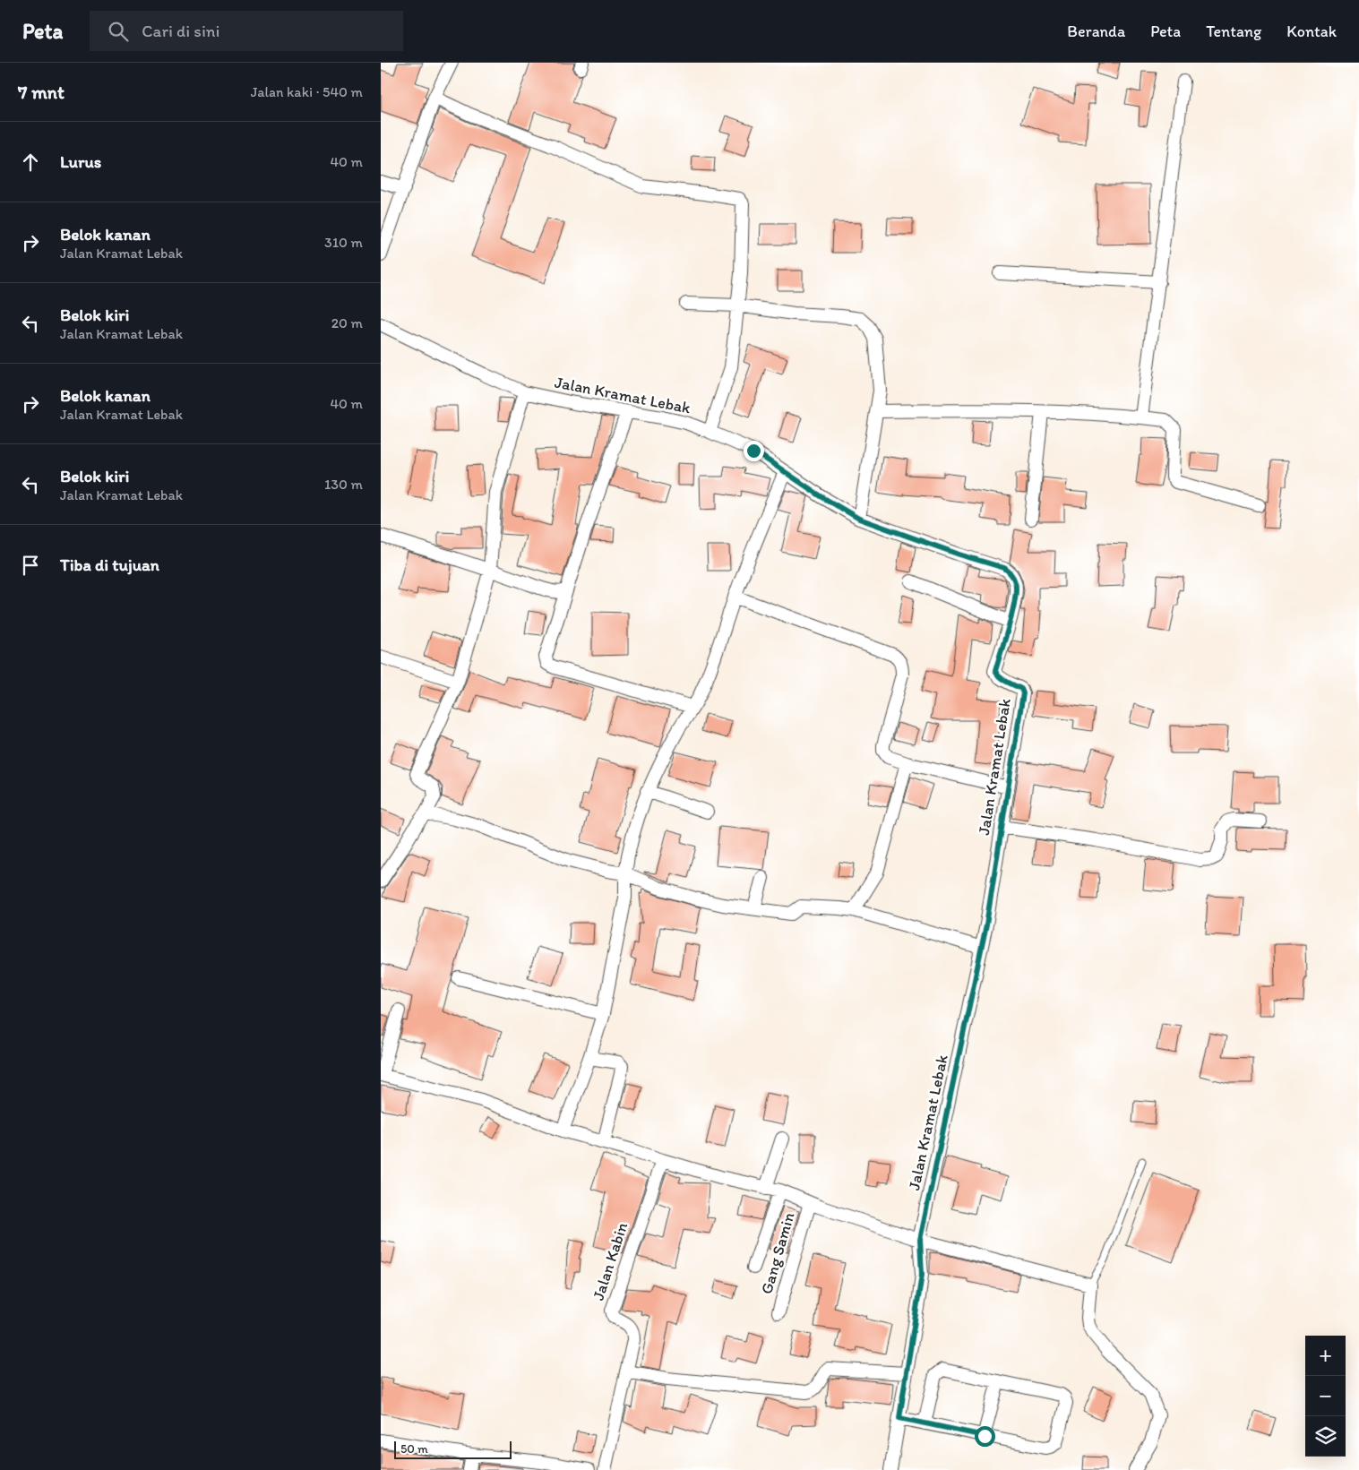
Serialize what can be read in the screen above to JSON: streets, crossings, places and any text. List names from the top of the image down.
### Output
{
  "streets": {
    "street": ["Jalan Kramat Lebak", "Gang Samin", "Jalan Kabin"]
  },
  "scale_bar": "50 m",
  "page": {
    "header": "Peta",
    "search": "Cari di sini",
    "nav": [
      "Beranda",
      "Peta",
      "Tentang",
      "Kontak"
    ],
    "heading": ["7 mnt", "Jalan kaki · 540 m"],
    "list": [
      ["Lurus", "40 m"],
      ["Belok kanan", "Jalan Kramat Lebak", "310 m"],
      ["Belok kiri", "Jalan Kramat Lebak", "20 m"],
      ["Belok kanan", "Jalan Kramat Lebak", "40 m"],
      ["Belok kiri", "Jalan Kramat Lebak", "130 m"],
      "Tiba di tujuan"
    ],
    "map_buttons": ["+", "−"],
    "scale": "50 m"
  }
}
